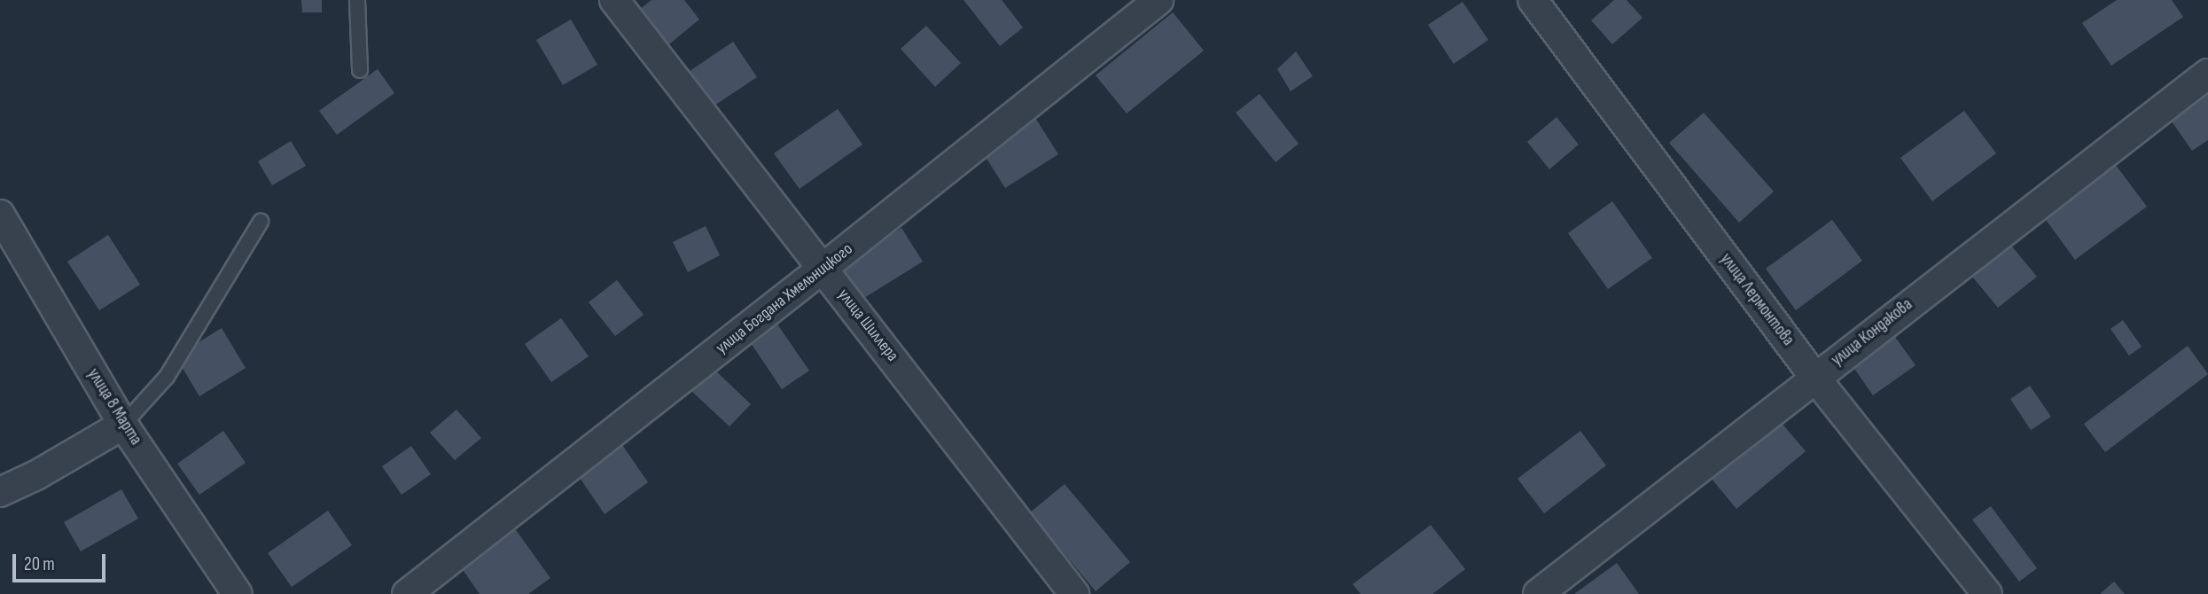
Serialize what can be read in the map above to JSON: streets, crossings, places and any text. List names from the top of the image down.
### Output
{
  "streets": {
    "street": [
      "улица Богдана Хмельницкого",
      "улица Лермонтова",
      "улица Шиллера",
      "улица Кондакова",
      "улица 8 Марта"
    ]
  },
  "crossings": [
    ["улица Богдана Хмельницкого", "улица Шиллера"],
    ["улица Лермонтова", "улица Кондакова"]
  ],
  "scale_bar": "20 m"
}
